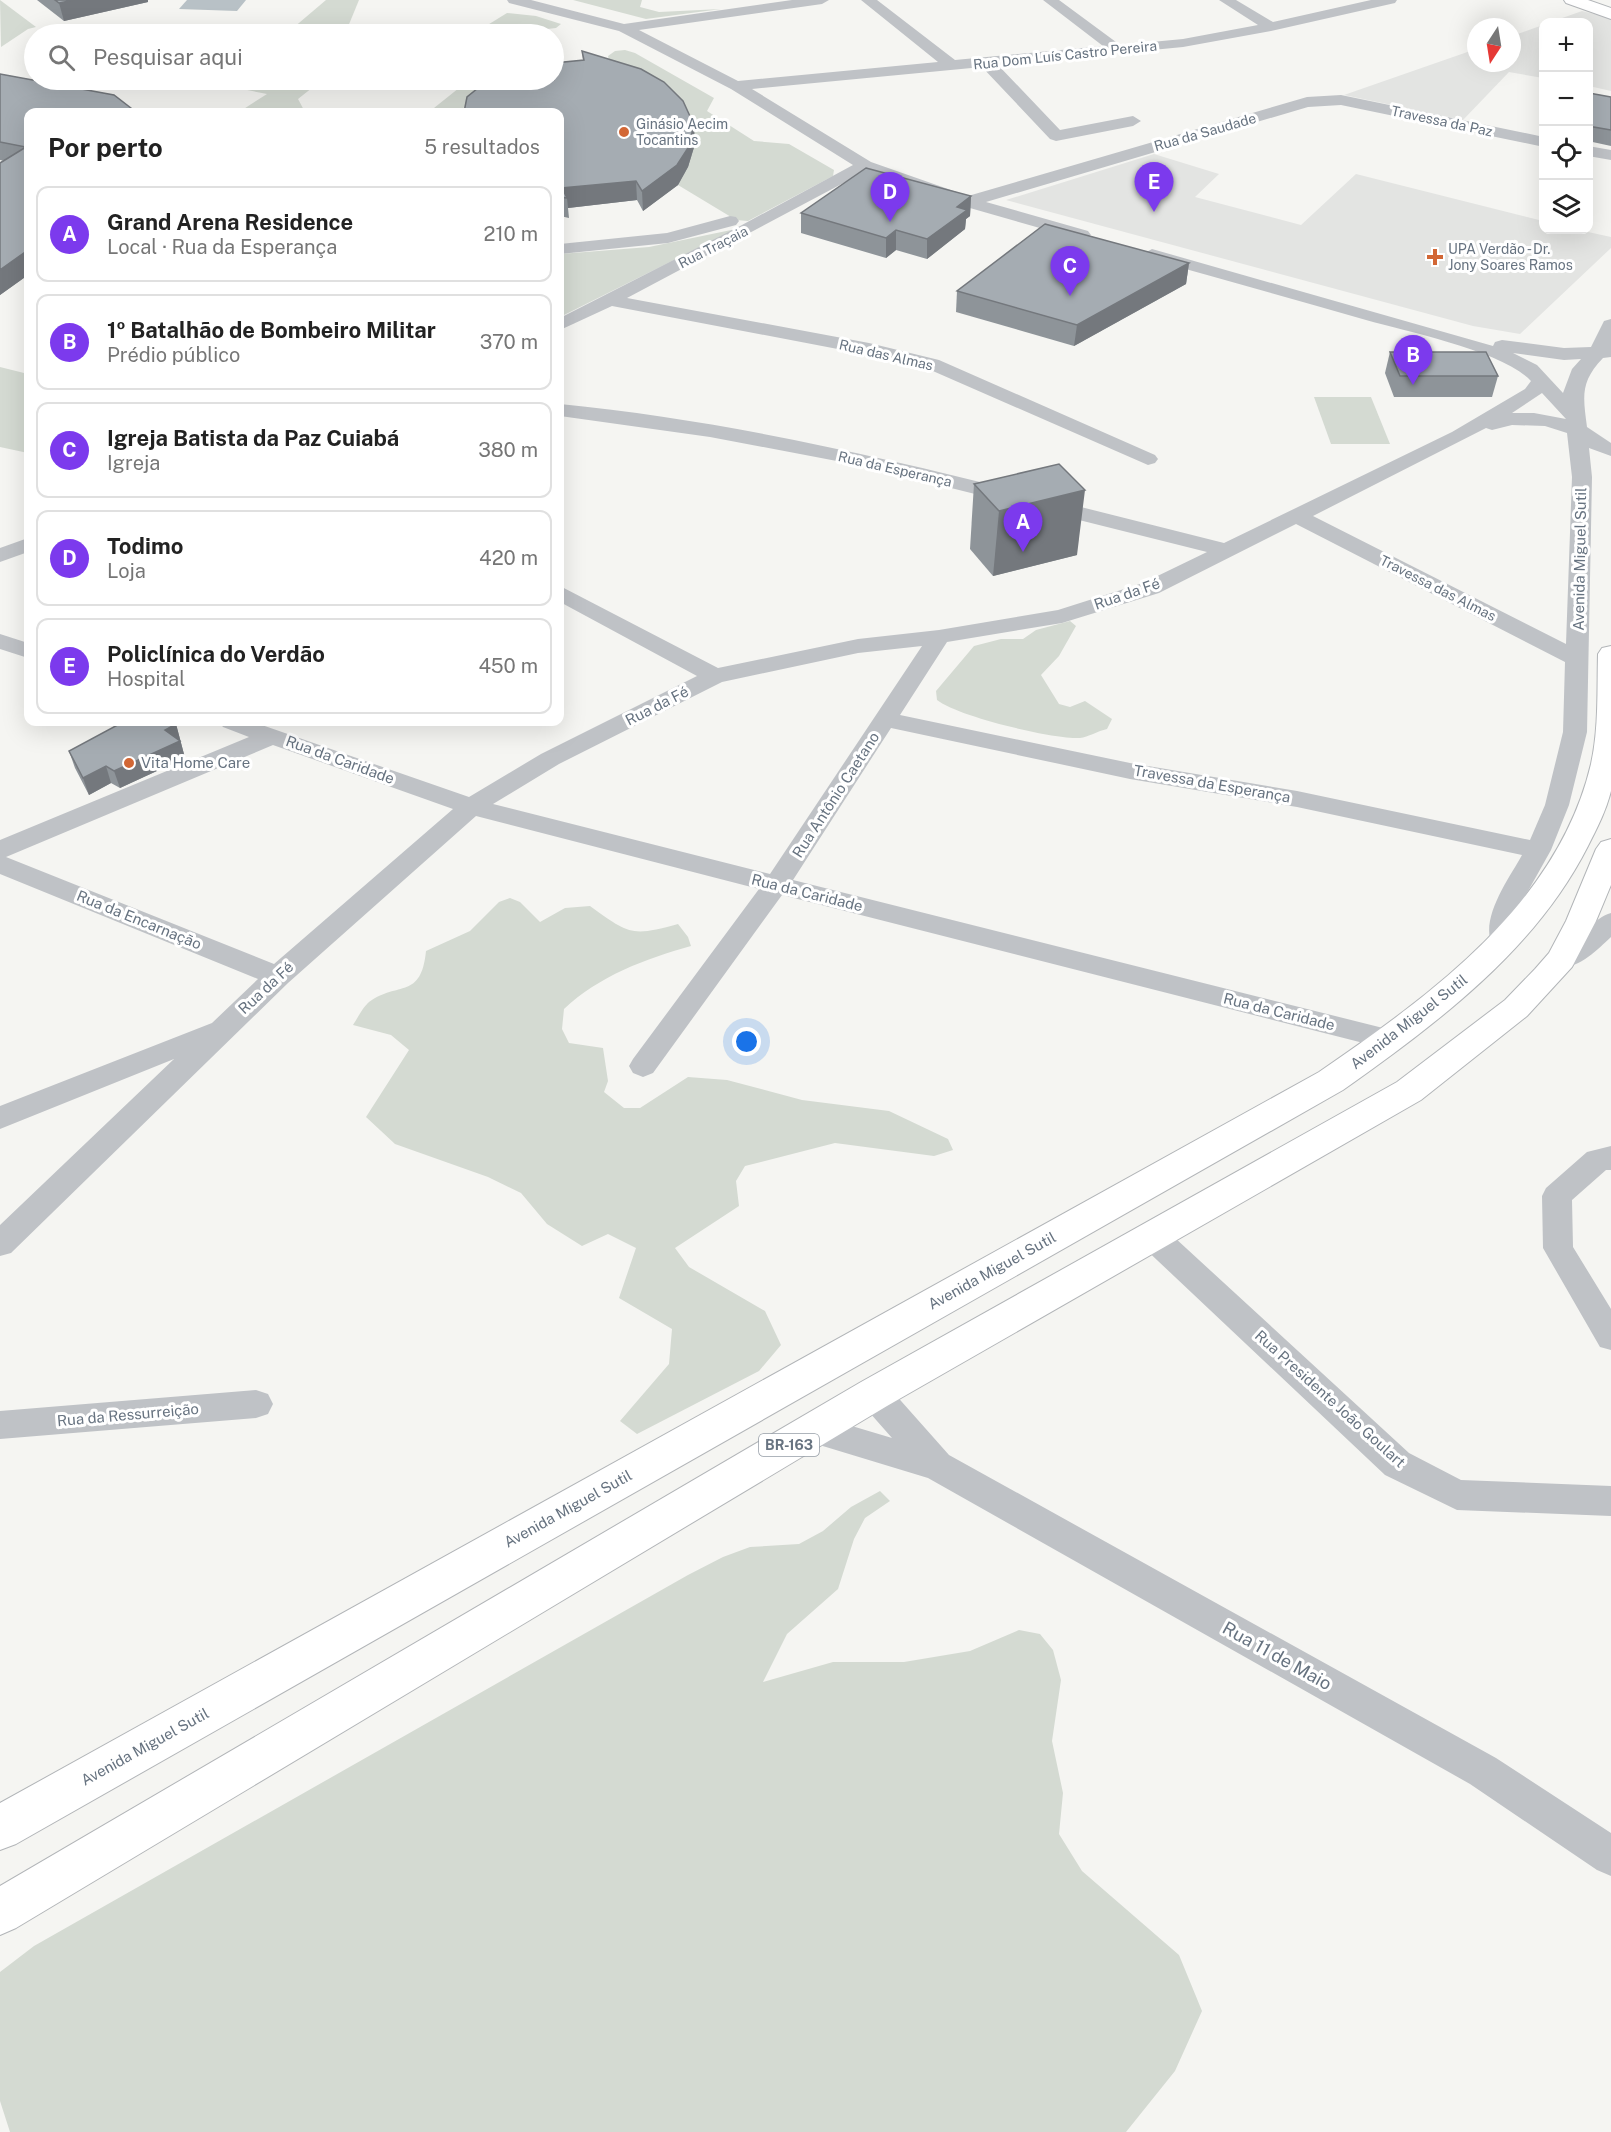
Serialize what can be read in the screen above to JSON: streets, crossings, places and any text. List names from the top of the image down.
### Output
{
  "streets": {
    "highway": ["Avenida Miguel Sutil", "BR-163"],
    "street": [
      "Rua Dom Luís Castro Pereira",
      "Travessa da Paz",
      "Rua da Saudade",
      "Rua Traçaia",
      "Rua das Almas",
      "Rua da Esperança",
      "Travessa das Almas",
      "Rua da Fé",
      "Rua da Caridade",
      "Travessa da Esperança",
      "Rua Antônio Caetano",
      "Rua da Encarnação",
      "Rua Presidente João Goulart",
      "Rua da Ressurreição",
      "Rua 11 de Maio"
    ]
  },
  "crossings": [
    ["Travessa da Paz", "Rua da Saudade"],
    ["Rua Traçaia", "Rua das Almas"],
    ["Rua da Esperança", "Rua da Fé"],
    ["Avenida Miguel Sutil", "Travessa das Almas"],
    ["Avenida Miguel Sutil", "Rua da Fé"],
    ["Avenida Miguel Sutil", "Rua da Caridade"],
    ["Avenida Miguel Sutil", "Travessa da Esperança"],
    ["Travessa das Almas", "Rua da Fé"],
    ["Rua da Fé", "Rua da Caridade"],
    ["Rua da Fé", "Rua Antônio Caetano"],
    ["Rua da Fé", "Rua da Encarnação"],
    ["Rua da Caridade", "Rua Antônio Caetano"],
    ["Travessa da Esperança", "Rua Antônio Caetano"],
    ["Rua Presidente João Goulart", "BR-163"],
    ["BR-163", "Rua 11 de Maio"]
  ],
  "places": {
    "other": ["Ginásio Aecim Tocantins", "Vita Home Care"],
    "health": ["UPA Verdão - Dr. Jony Soares Ramos"]
  },
  "north": "bottom",
  "page": {
    "map_buttons": ["+", "−"],
    "search": "Pesquisar aqui",
    "heading": ["Por perto", "5 resultados"],
    "pins": [
      "E",
      "D",
      "C",
      "B",
      "A"
    ],
    "list": [
      {
        "mark": "A",
        "name": "Grand Arena Residence",
        "note": "Local · Rua da Esperança",
        "value": "210 m"
      },
      {
        "mark": "B",
        "name": "1º Batalhão de Bombeiro Militar",
        "note": "Prédio público",
        "value": "370 m"
      },
      {
        "mark": "C",
        "name": "Igreja Batista da Paz Cuiabá",
        "note": "Igreja",
        "value": "380 m"
      },
      {
        "mark": "D",
        "name": "Todimo",
        "note": "Loja",
        "value": "420 m"
      },
      {
        "mark": "E",
        "name": "Policlínica do Verdão",
        "note": "Hospital",
        "value": "450 m"
      }
    ]
  }
}
